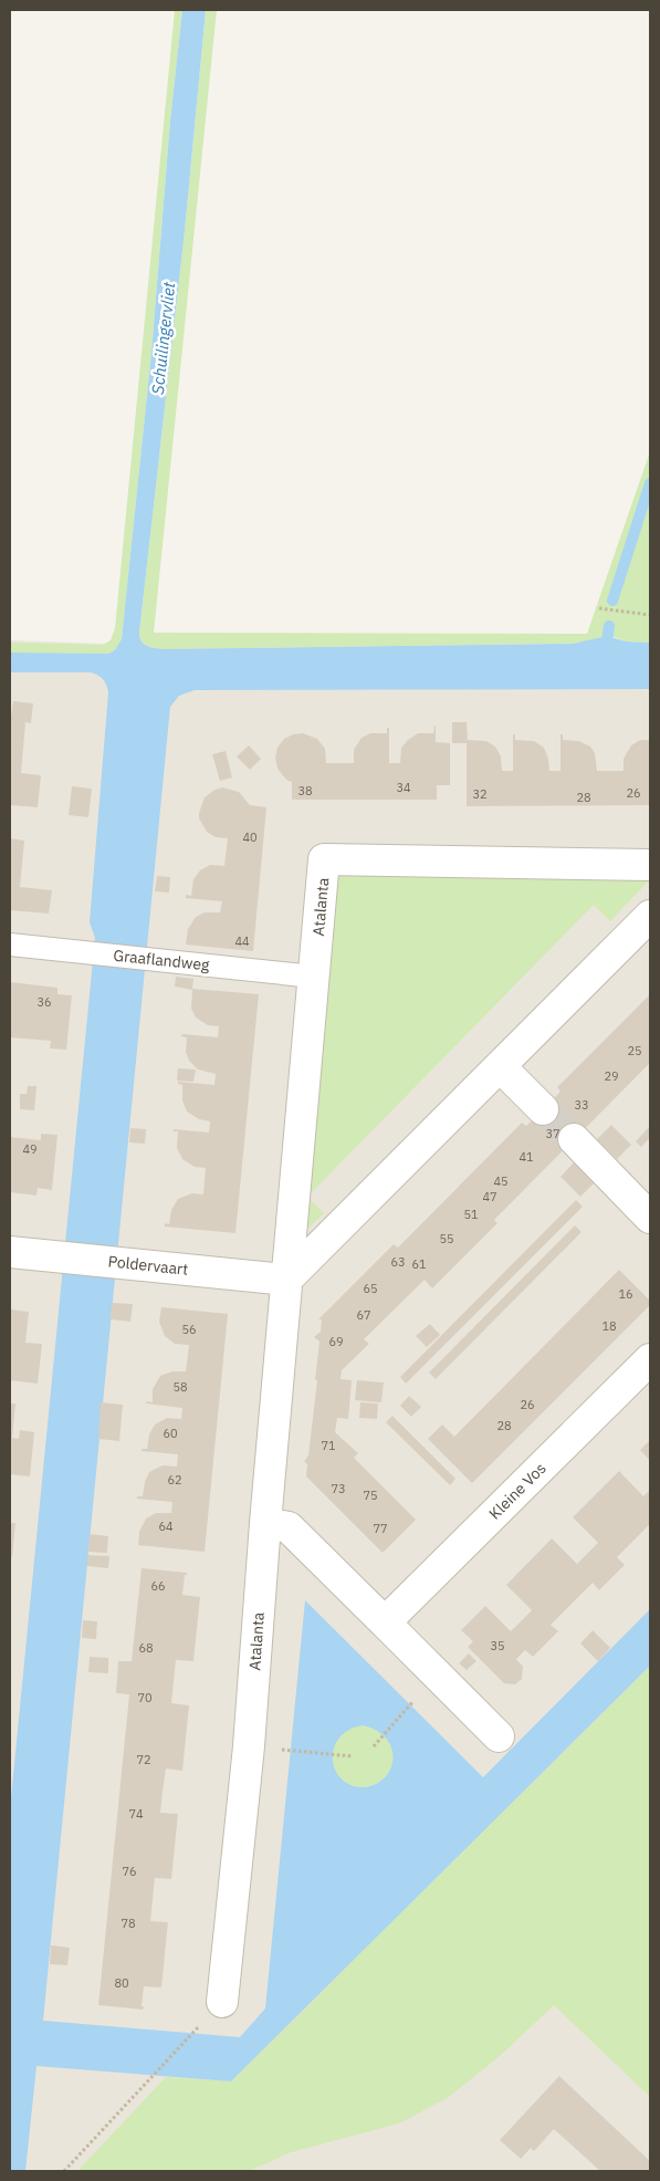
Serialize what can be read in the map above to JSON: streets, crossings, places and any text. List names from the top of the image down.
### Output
{
  "streets": {
    "street": ["Atalanta", "Poldervaart", "Kleine Vos"],
    "lane": ["Graaflandweg"]
  },
  "crossings": [
    ["Atalanta", "Graaflandweg"],
    ["Atalanta", "Poldervaart"]
  ],
  "water": ["Schuilingervliet"],
  "house_numbers": [
    "34",
    "38",
    "26",
    "32",
    "28",
    "40",
    "44",
    "36",
    "25",
    "29",
    "33",
    "37",
    "49",
    "41",
    "45",
    "47",
    "51",
    "55",
    "63",
    "61",
    "65",
    "16",
    "67",
    "18",
    "56",
    "69",
    "58",
    "26",
    "28",
    "60",
    "71",
    "62",
    "73",
    "75",
    "64",
    "77",
    "66",
    "35",
    "68",
    "70",
    "72",
    "74",
    "76",
    "78",
    "80"
  ]
}
